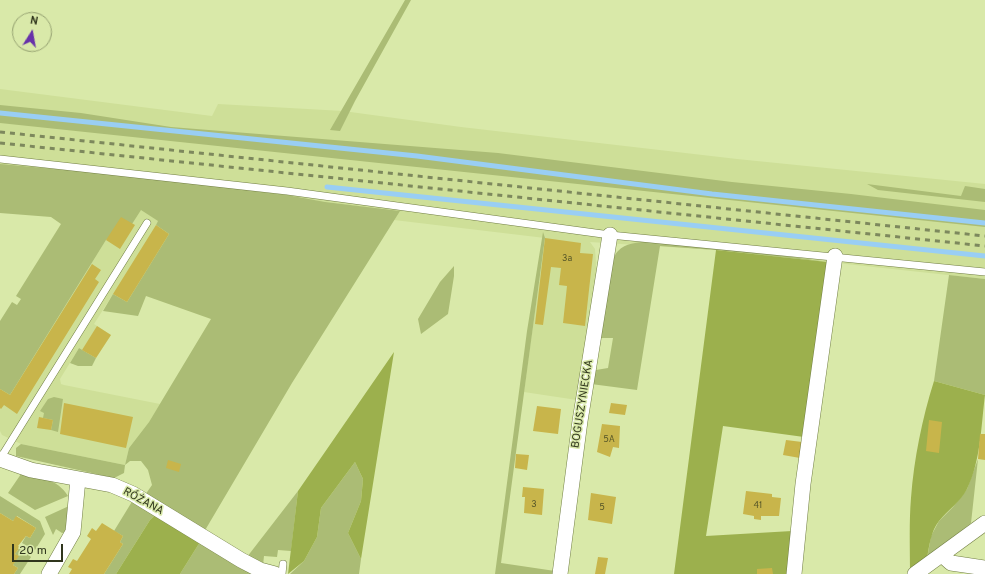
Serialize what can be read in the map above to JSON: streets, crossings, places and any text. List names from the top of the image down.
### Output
{
  "streets": {
    "street": ["BOGUSZYNIECKA", "RÓŻANA"]
  },
  "house_numbers": [
    "3a",
    "5A",
    "3",
    "41",
    "5"
  ],
  "scale_bar": "20 m",
  "north": "top"
}
